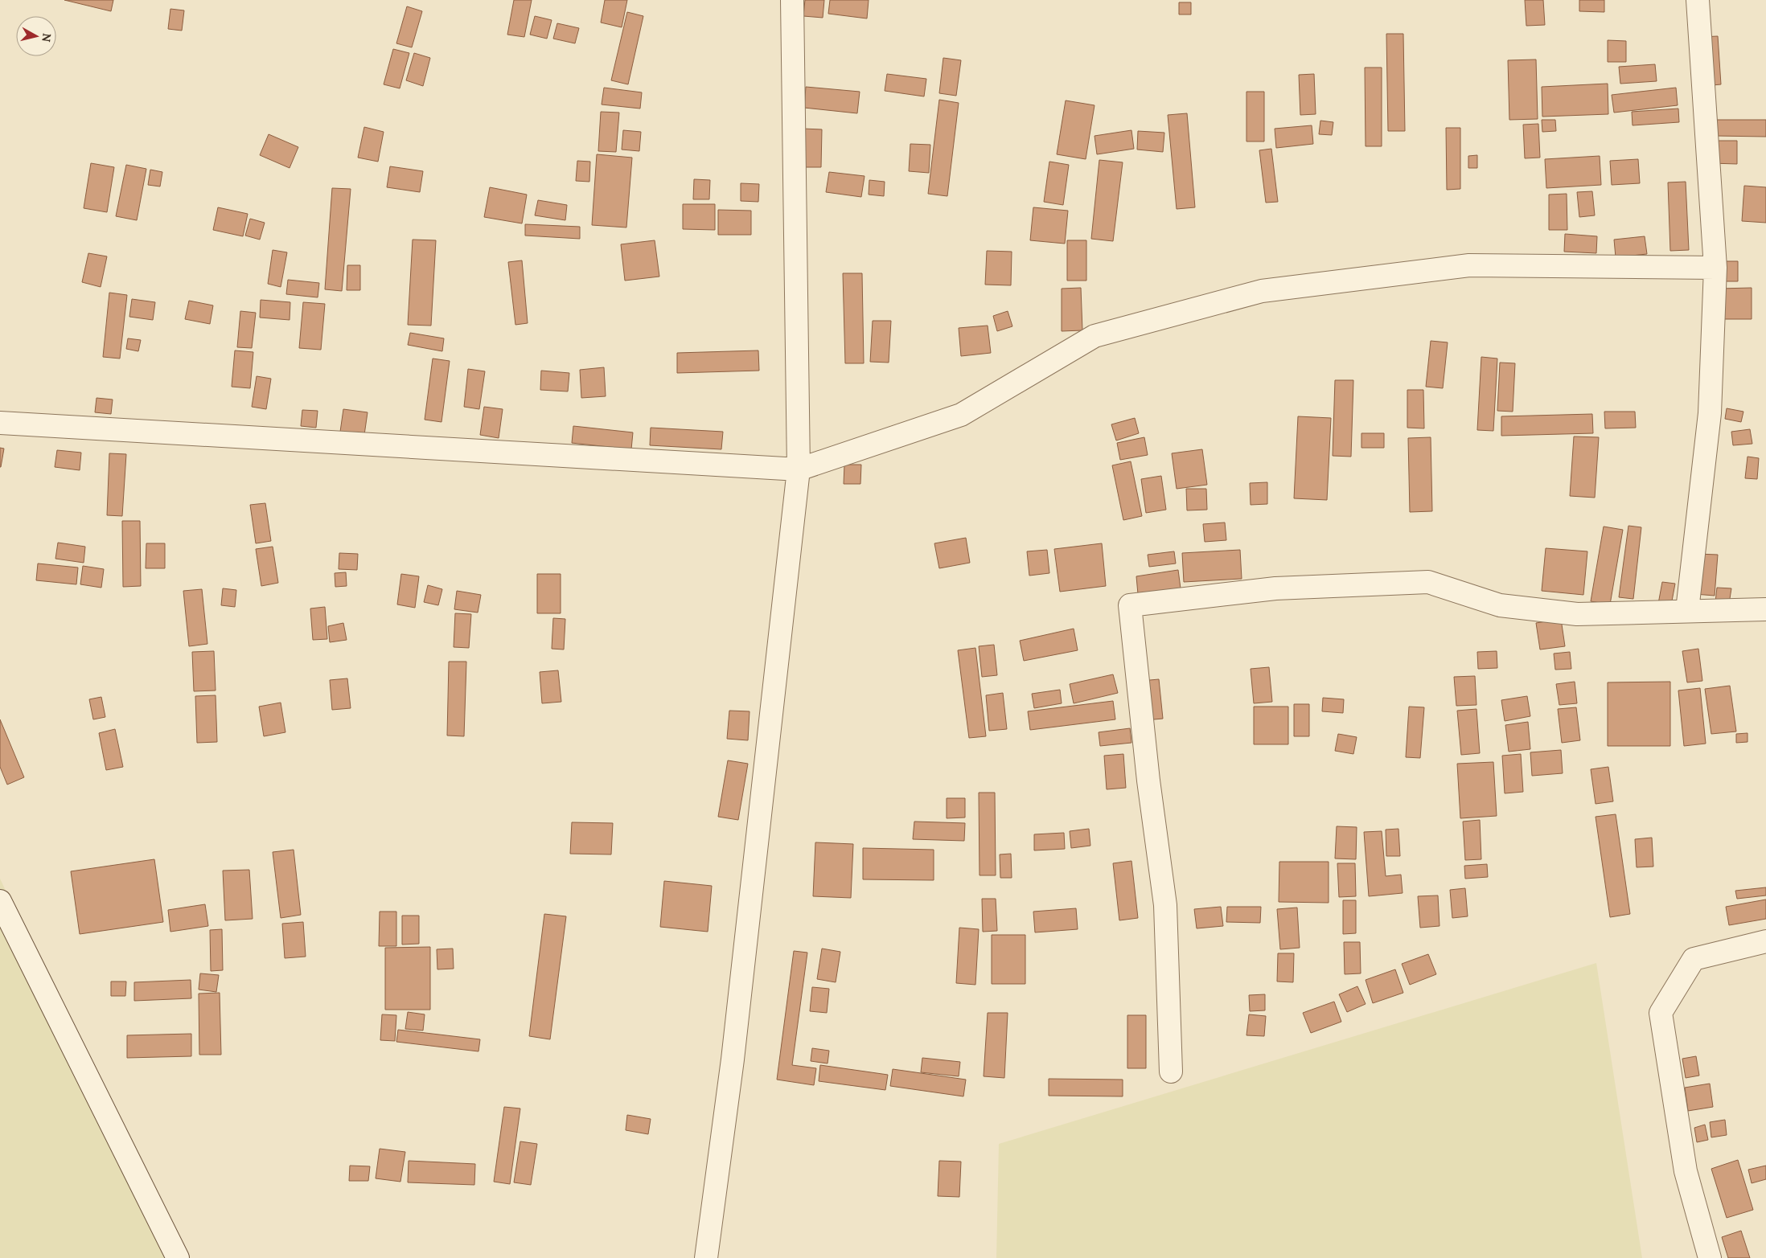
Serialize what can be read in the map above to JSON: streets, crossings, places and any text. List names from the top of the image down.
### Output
{
  "north": "right"
}
